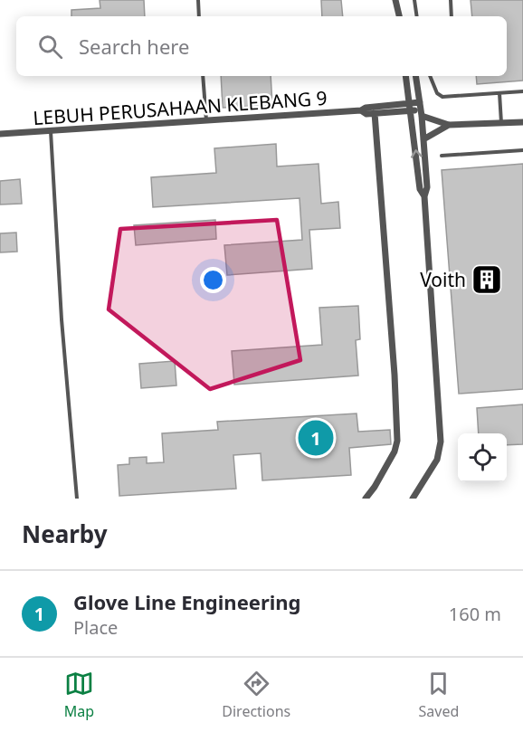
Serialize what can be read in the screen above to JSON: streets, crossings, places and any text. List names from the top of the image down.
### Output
{
  "streets": {
    "street": ["LEBUH PERUSAHAAN KLEBANG 9"]
  },
  "places": {
    "building": ["Voith"]
  },
  "page": {
    "search": "Search here",
    "pins": "1",
    "heading": "Nearby",
    "list": [
      {
        "mark": "1",
        "name": "Glove Line Engineering",
        "note": "Place",
        "value": "160 m"
      }
    ],
    "nav": ["Map", "Directions", "Saved"]
  }
}
